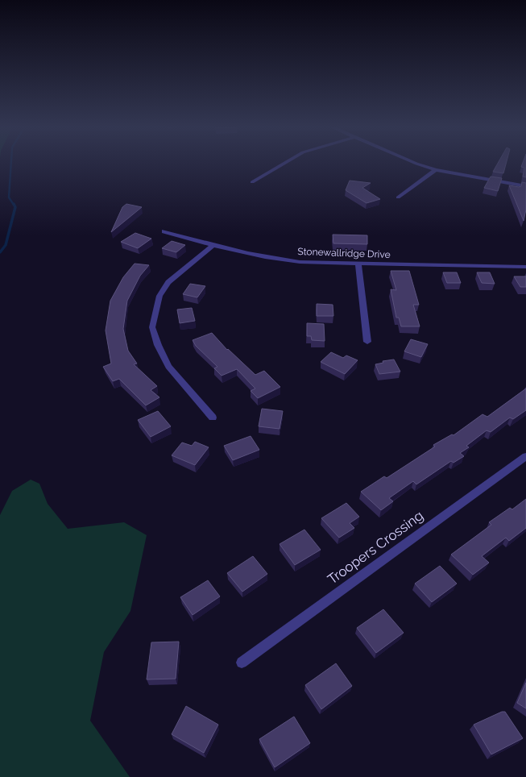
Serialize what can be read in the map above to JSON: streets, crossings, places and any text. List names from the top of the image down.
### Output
{
  "streets": {
    "street": ["Stonewallridge Drive", "Troopers Crossing"]
  }
}
